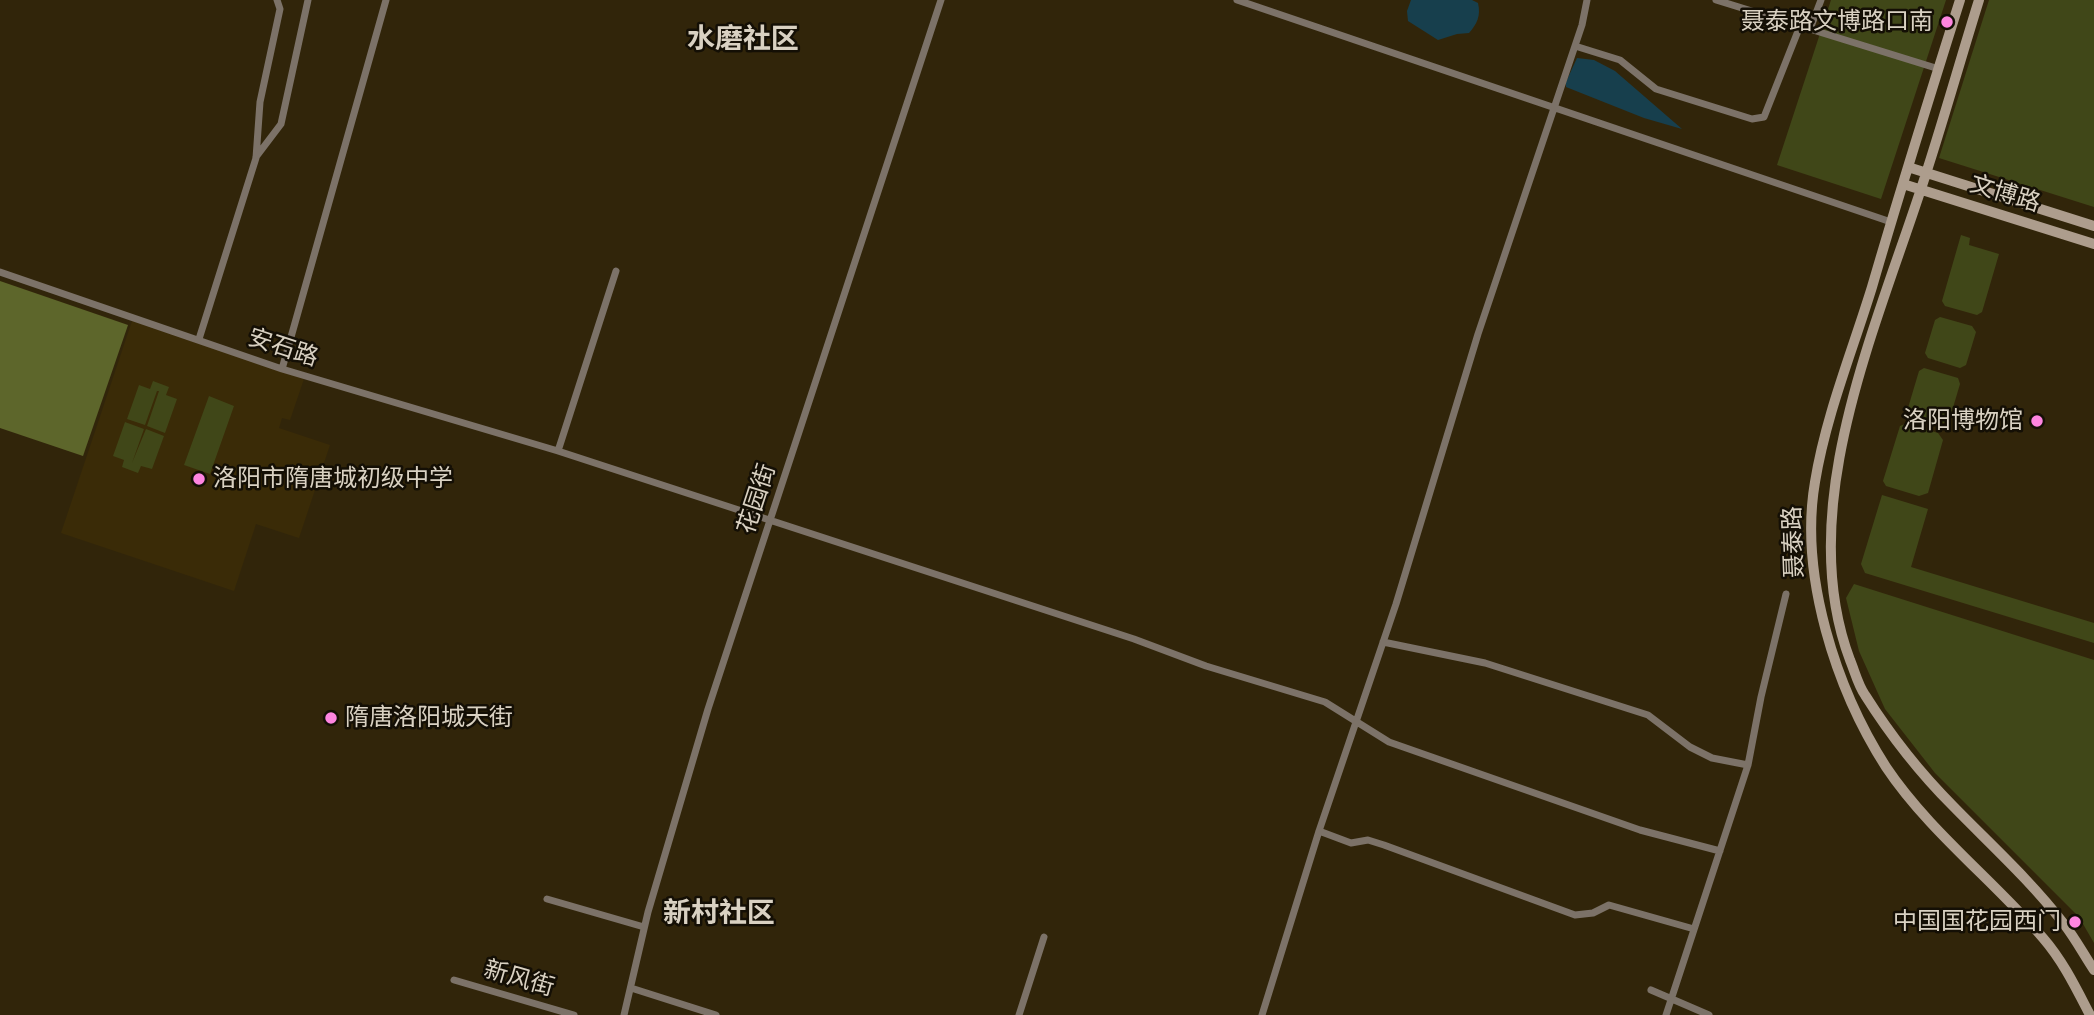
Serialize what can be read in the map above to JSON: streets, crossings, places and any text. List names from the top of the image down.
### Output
{
  "streets": {
    "main road": ["文博路", "聂泰路"],
    "street": ["安石路", "花园街", "新风街"]
  },
  "crossings": [
    ["文博路", "聂泰路"],
    ["安石路", "花园街"]
  ],
  "districts": ["水磨社区", "新村社区"],
  "places": [
    "聂泰路文博路口南",
    "洛阳博物馆",
    "洛阳市隋唐城初级中学",
    "隋唐洛阳城天街",
    "中国国花园西门"
  ]
}
